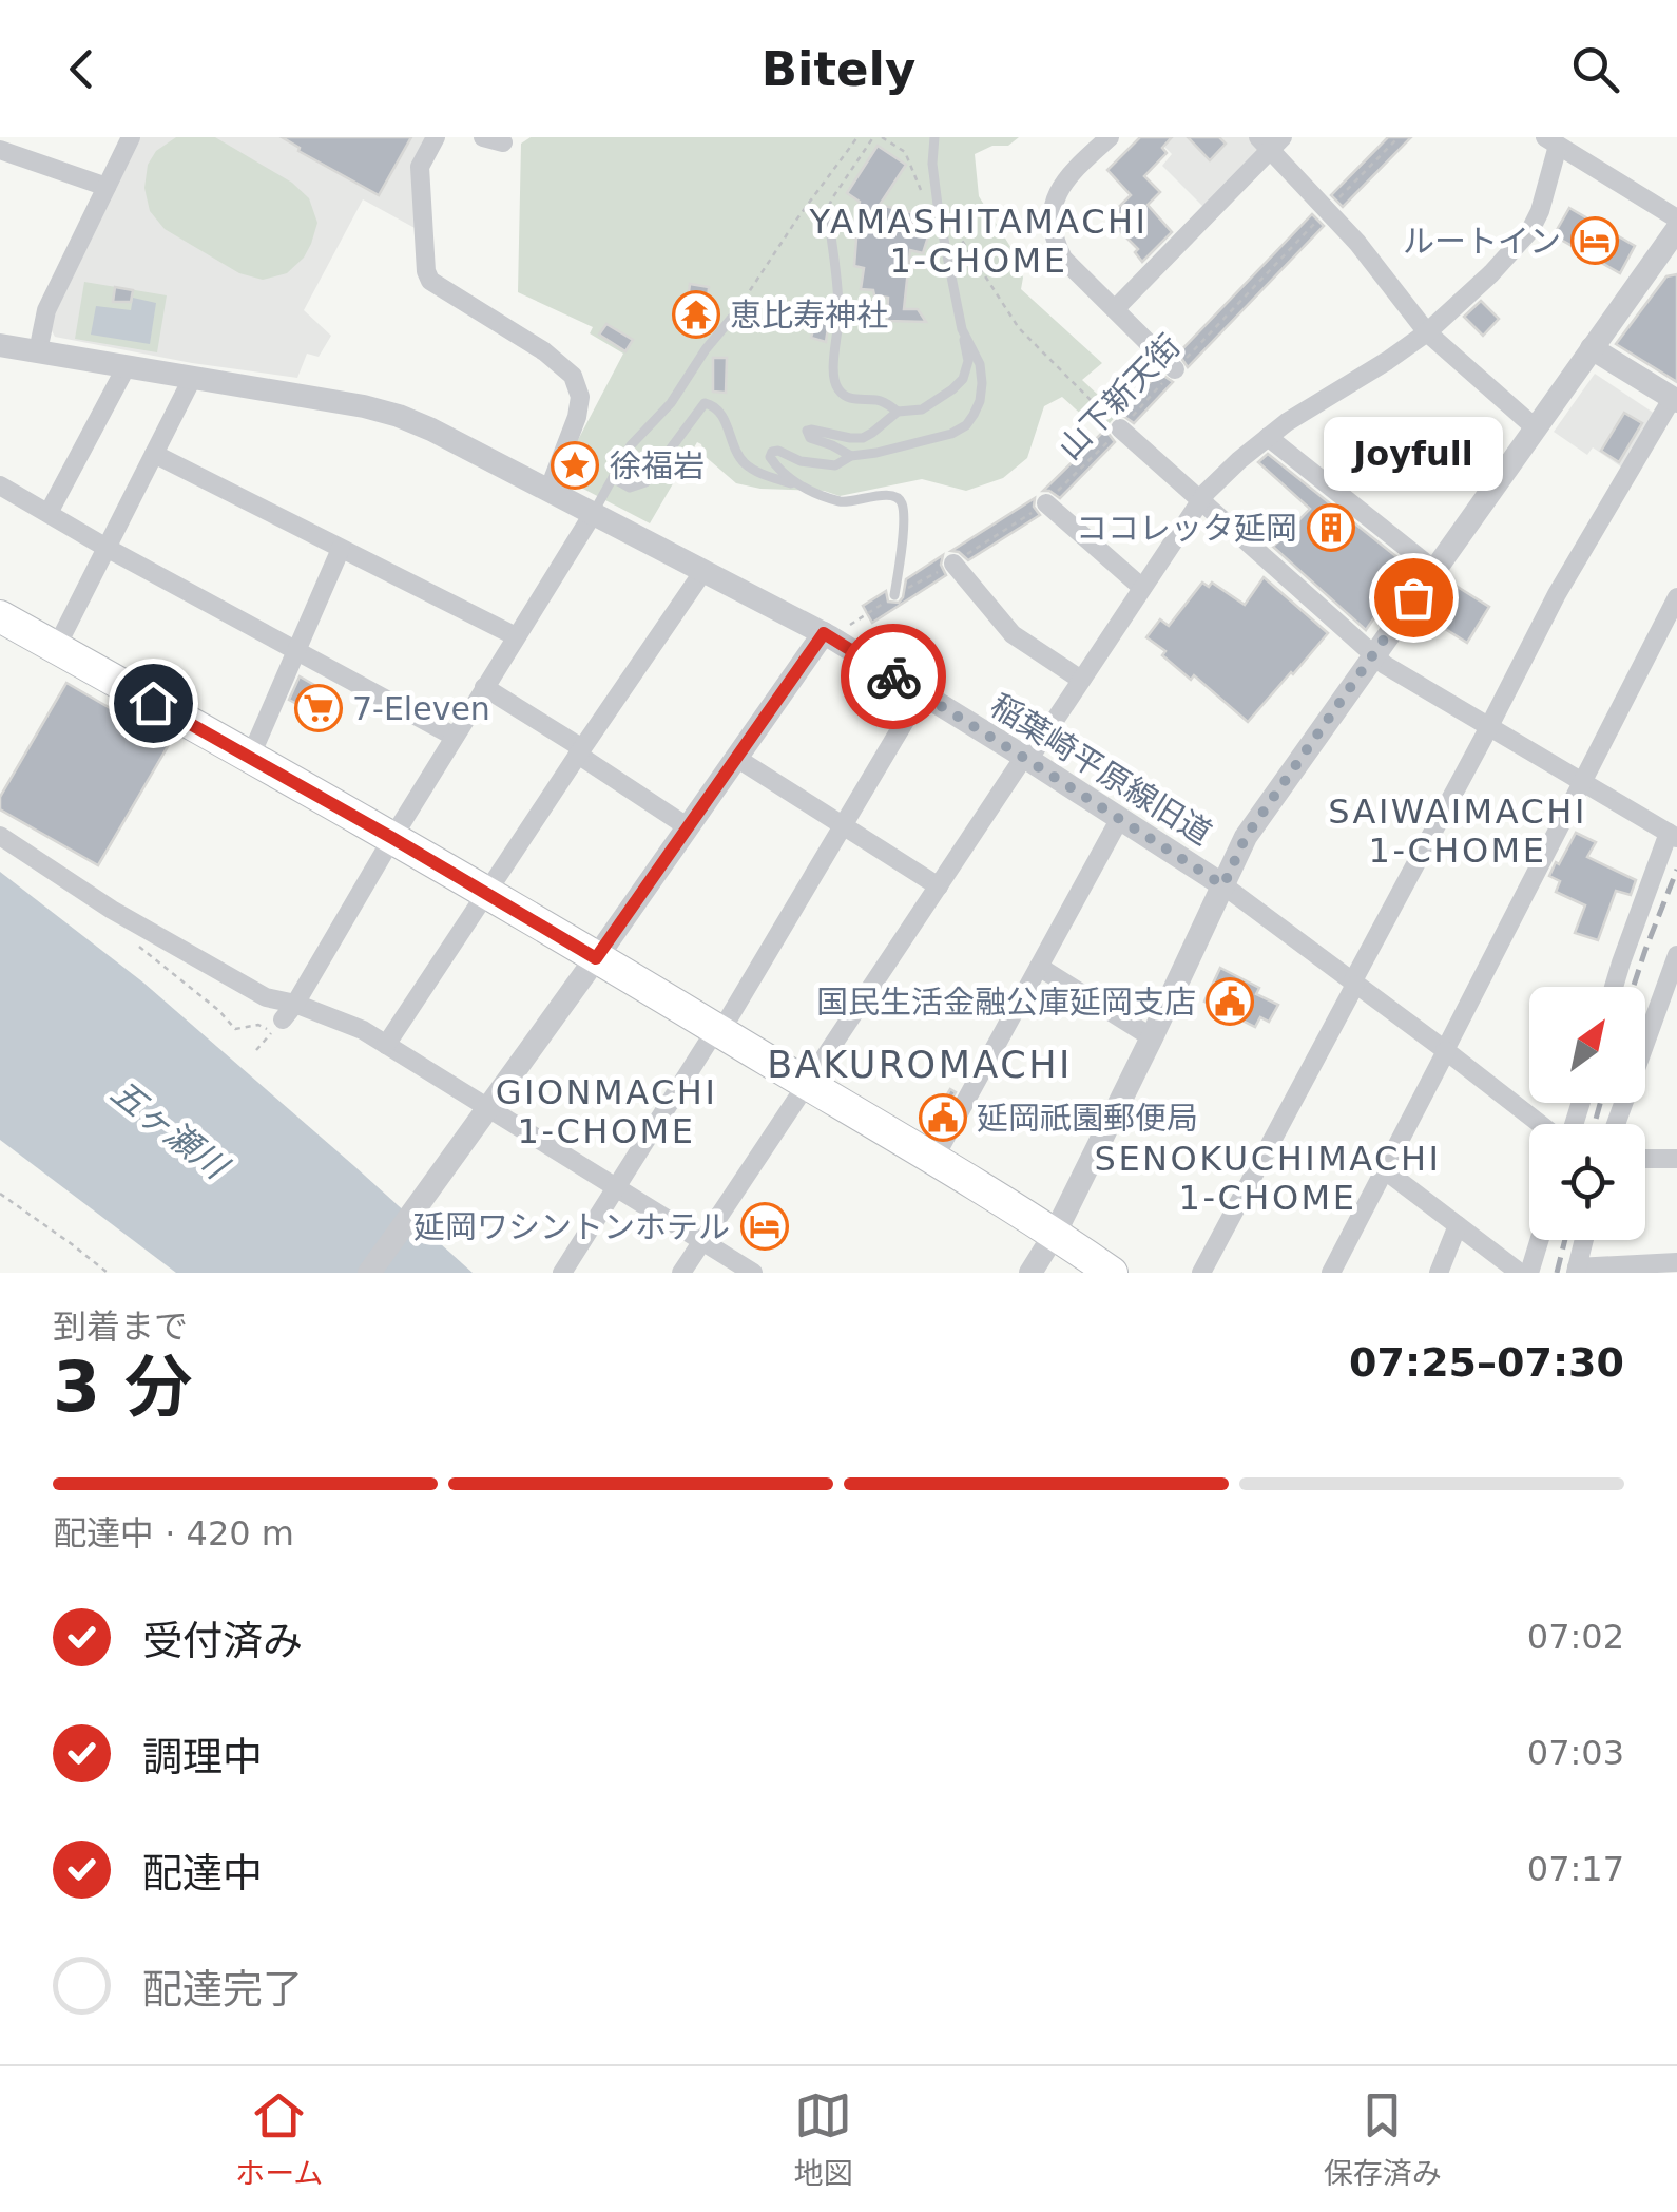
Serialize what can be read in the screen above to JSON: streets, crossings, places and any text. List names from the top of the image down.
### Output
{
  "streets": {
    "street": ["稲葉崎平原線旧道"],
    "path": ["山下新天街"]
  },
  "crossings": [
    ["山下新天街", "稲葉崎平原線旧道"]
  ],
  "districts": [
    "YAMASHITAMACHI 1-CHOME",
    "SAIWAIMACHI 1-CHOME",
    "BAKUROMACHI",
    "GIONMACHI 1-CHOME",
    "SENOKUCHIMACHI 1-CHOME"
  ],
  "water": ["五ヶ瀬川"],
  "places": {
    "hotel": ["ルートイン", "延岡ワシントンホテル"],
    "temple": ["恵比寿神社"],
    "place": ["徐福岩"],
    "building": ["ココレッタ延岡"],
    "other": ["Joyfull"],
    "supermarket": ["7-Eleven"],
    "public building": ["国民生活金融公庫延岡支店", "延岡祇園郵便局"]
  },
  "north": "top right",
  "page": {
    "header": "Bitely",
    "bubble": "Joyfull",
    "heading": ["3 分", "到着まで", "07:25–07:30"],
    "bar": "配達中 · 420 m",
    "list": [
      ["受付済み", "07:02"],
      ["調理中", "07:03"],
      ["配達中", "07:17"],
      "配達完了"
    ],
    "tabs": ["ホーム", "地図", "保存済み"]
  }
}
